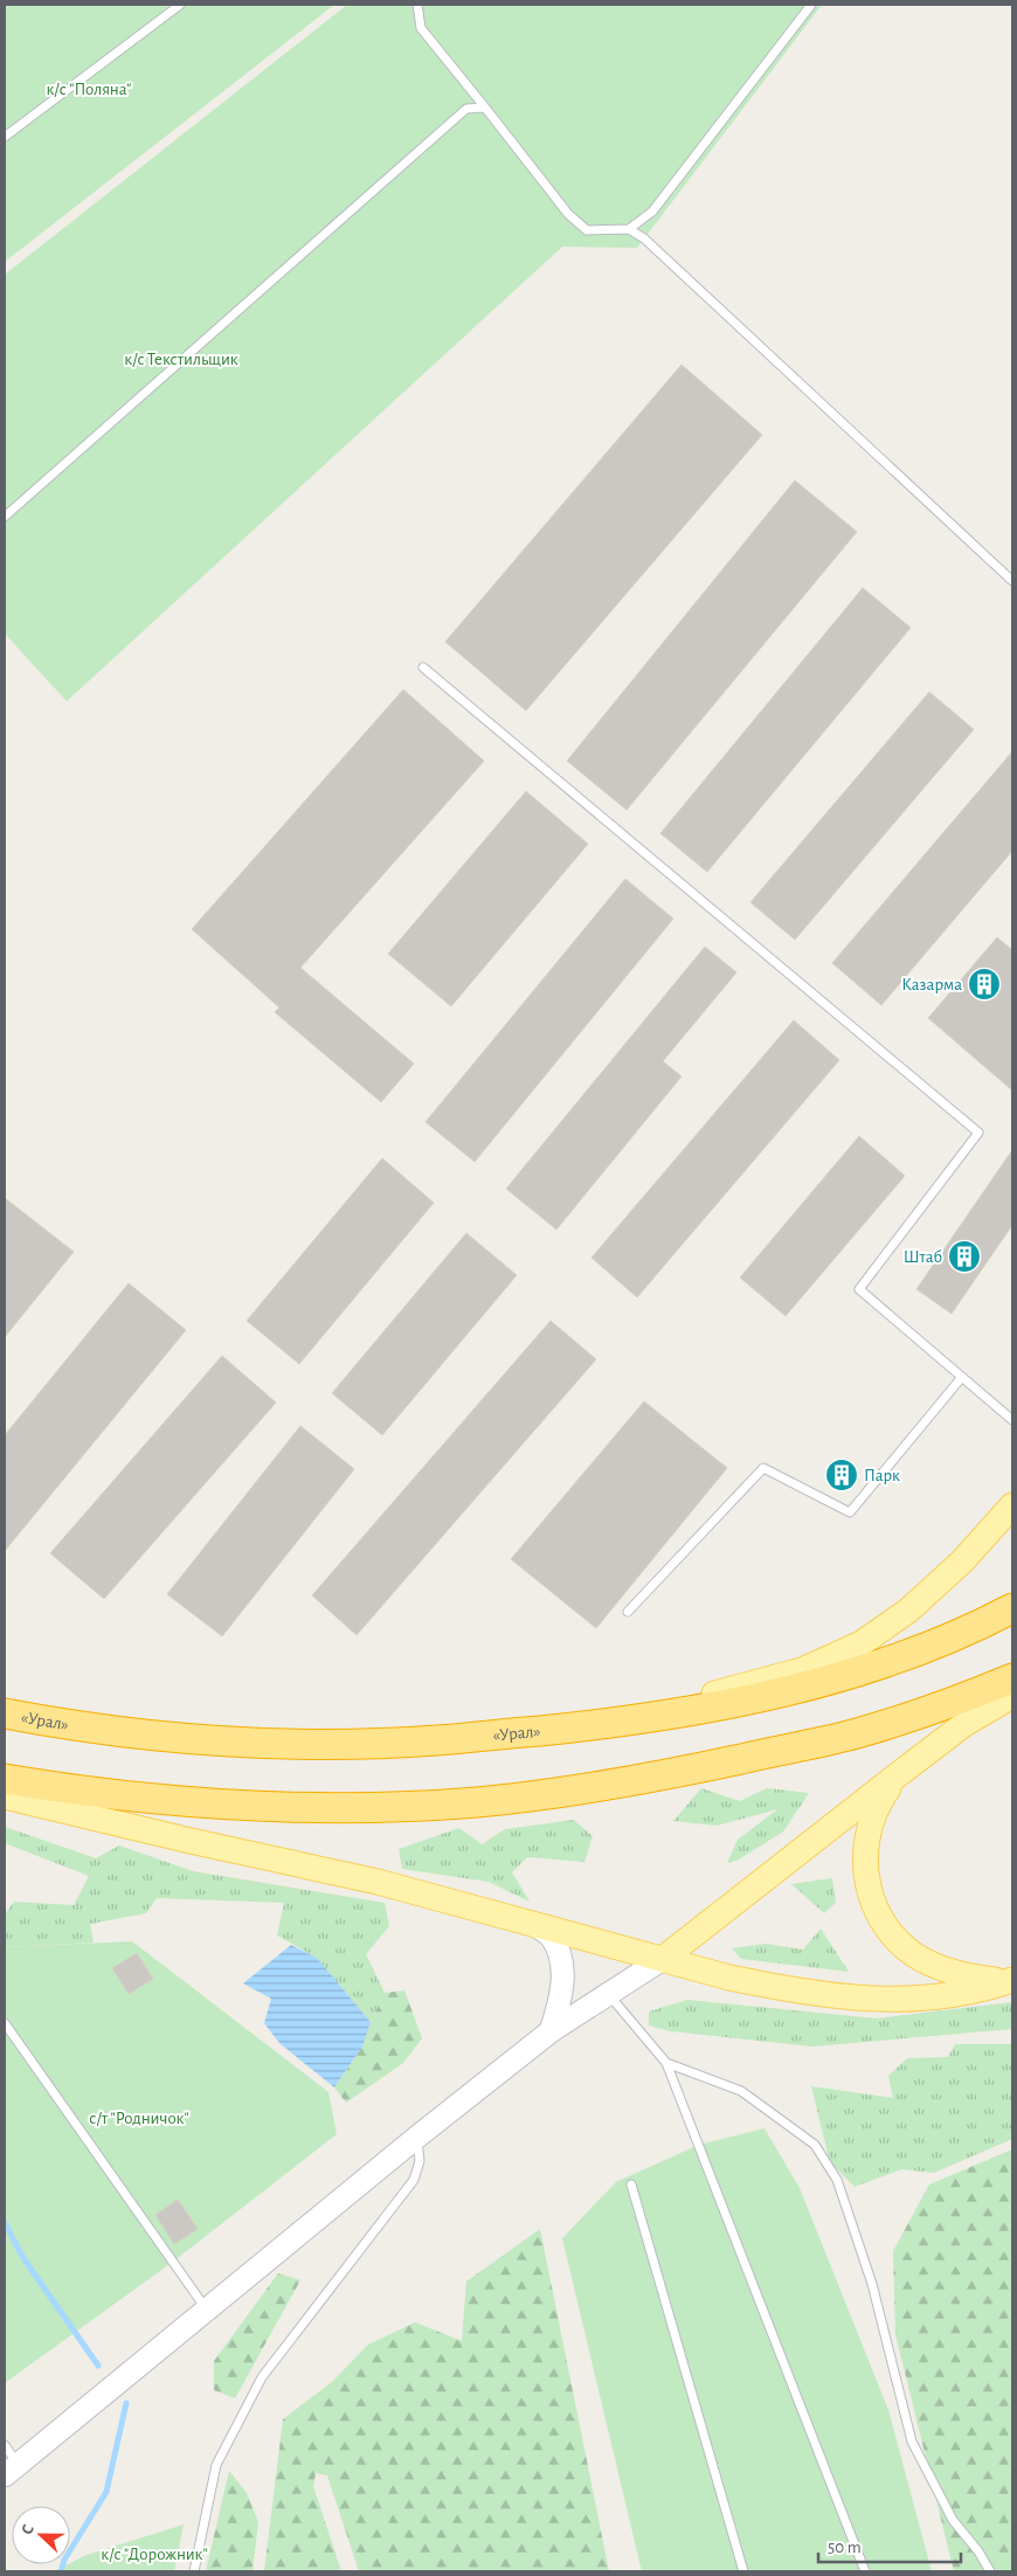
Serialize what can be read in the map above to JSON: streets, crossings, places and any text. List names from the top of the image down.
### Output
{
  "streets": {
    "highway": ["«Урал»"]
  },
  "parks": [
    "к/с \"Поляна\"",
    "к/с Текстильщик",
    "с/т \"Родничок\"",
    "к/с \"Дорожник\""
  ],
  "places": {
    "building": ["Казарма", "Штаб", "Парк"]
  },
  "scale_bar": "50 m",
  "north": "left"
}
